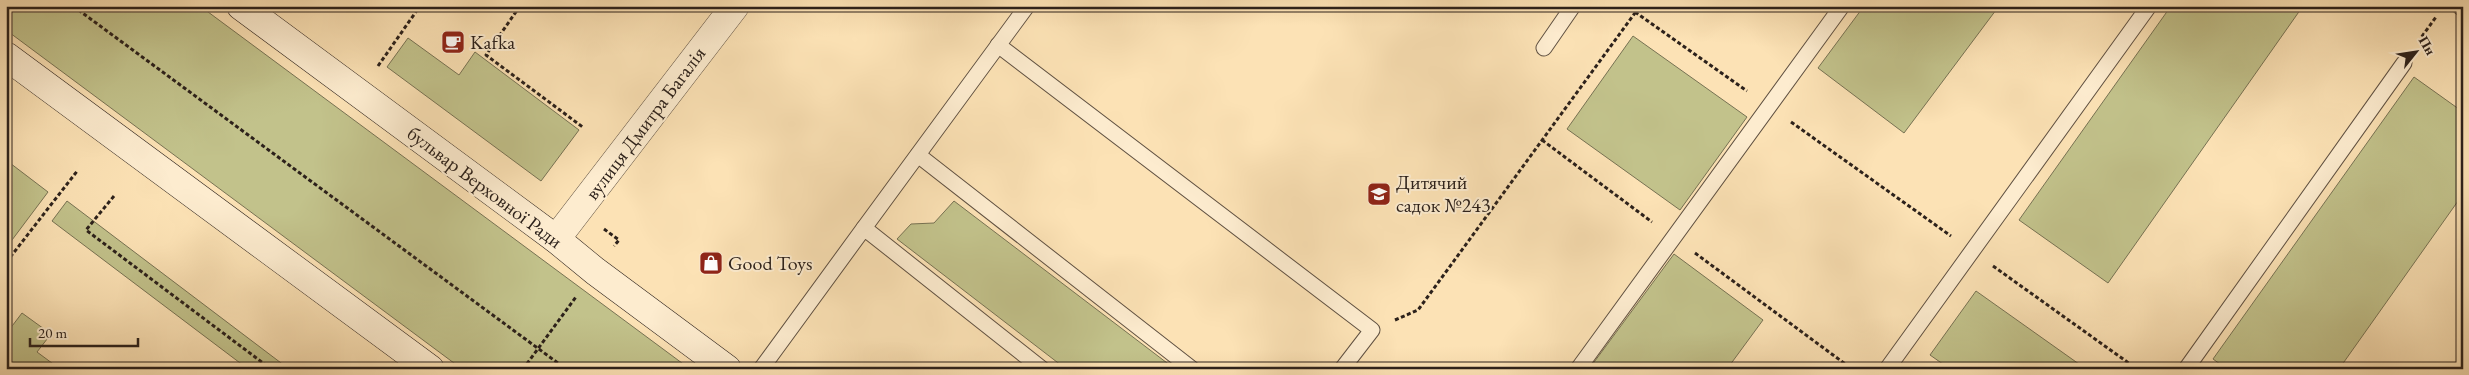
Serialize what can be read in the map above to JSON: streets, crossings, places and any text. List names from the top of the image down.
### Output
{
  "streets": {
    "street": ["вулиця Дмитра Багалія", "бульвар Верховної Ради"]
  },
  "crossings": [
    ["вулиця Дмитра Багалія", "бульвар Верховної Ради"]
  ],
  "places": {
    "cafe": ["Kafka"],
    "school or university": ["Дитячий садок №243"],
    "shop": ["Good Toys"]
  },
  "scale_bar": "20 m",
  "north": "top right"
}
